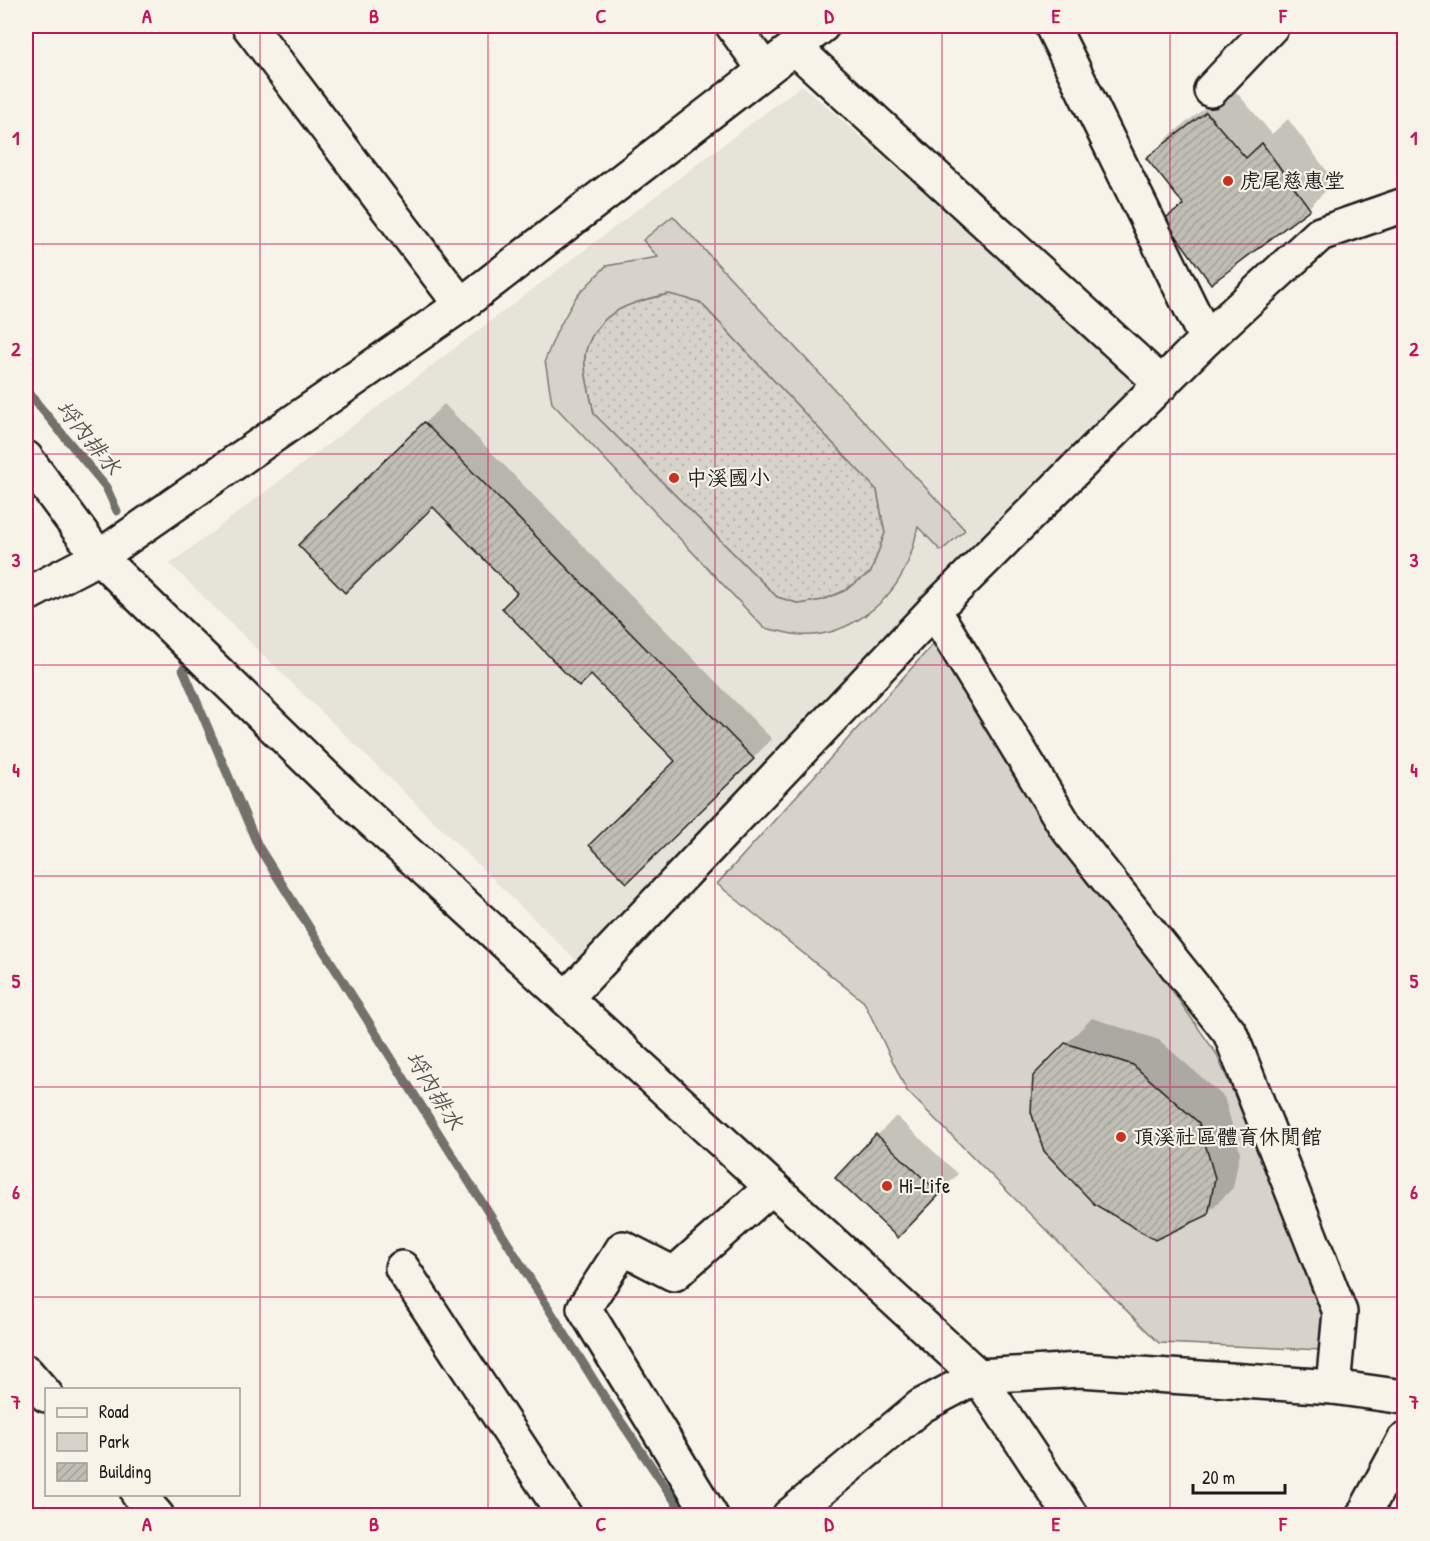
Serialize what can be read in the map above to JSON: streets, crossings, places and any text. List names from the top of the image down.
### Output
{
  "water": ["埒內排水"],
  "places": [
    "虎尾慈惠堂",
    "中溪國小",
    "頂溪社區體育休閒館",
    "Hi-Life"
  ],
  "legend": ["Road", "Park", "Building"],
  "scale_bar": "20 m",
  "grid": {
    "columns": [
      "A",
      "B",
      "C",
      "D",
      "E",
      "F"
    ],
    "rows": [
      "1",
      "2",
      "3",
      "4",
      "5",
      "6",
      "7"
    ]
  }
}
